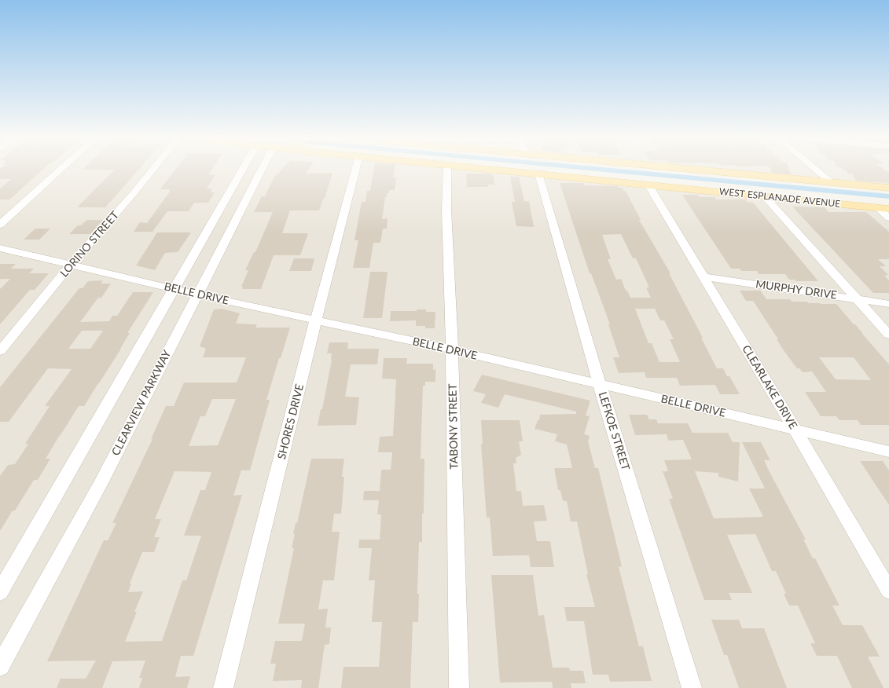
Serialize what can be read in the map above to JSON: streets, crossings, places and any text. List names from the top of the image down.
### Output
{
  "streets": {
    "main road": ["WEST ESPLANADE AVENUE"],
    "street": [
      "LORINO STREET",
      "MURPHY DRIVE",
      "BELLE DRIVE",
      "CLEARLAKE DRIVE",
      "CLEARVIEW PARKWAY",
      "SHORES DRIVE",
      "TABONY STREET",
      "LEFKOE STREET"
    ]
  },
  "crossings": [
    ["WEST ESPLANADE AVENUE", "CLEARLAKE DRIVE"],
    ["WEST ESPLANADE AVENUE", "LEFKOE STREET"],
    ["LORINO STREET", "BELLE DRIVE"],
    ["MURPHY DRIVE", "CLEARLAKE DRIVE"],
    ["BELLE DRIVE", "CLEARLAKE DRIVE"],
    ["BELLE DRIVE", "CLEARVIEW PARKWAY"],
    ["BELLE DRIVE", "SHORES DRIVE"],
    ["BELLE DRIVE", "TABONY STREET"],
    ["BELLE DRIVE", "LEFKOE STREET"]
  ]
}
